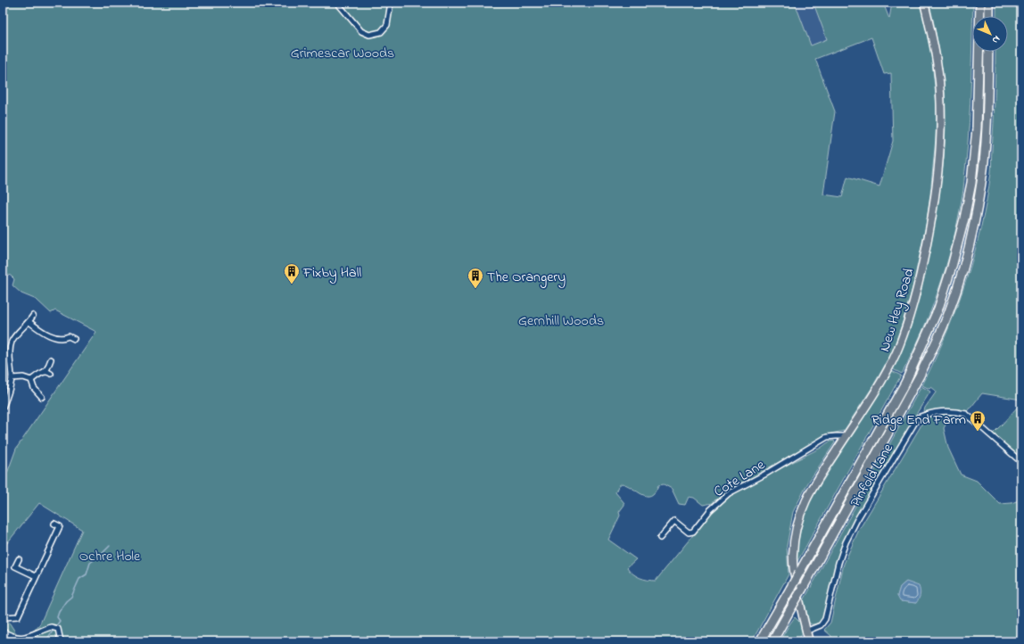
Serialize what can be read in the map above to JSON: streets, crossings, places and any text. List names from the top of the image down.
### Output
{
  "streets": {
    "main road": ["New Hey Road"],
    "street": ["Pinfold Lane", "Cote Lane"]
  },
  "crossings": [
    ["New Hey Road", "Pinfold Lane"],
    ["New Hey Road", "Cote Lane"]
  ],
  "parks": ["Grimescar Woods", "Gernhill Woods", "Ochre Hole"],
  "places": {
    "building": ["Fixby Hall", "The Orangery", "Ridge End Farm"]
  },
  "north": "bottom right"
}
